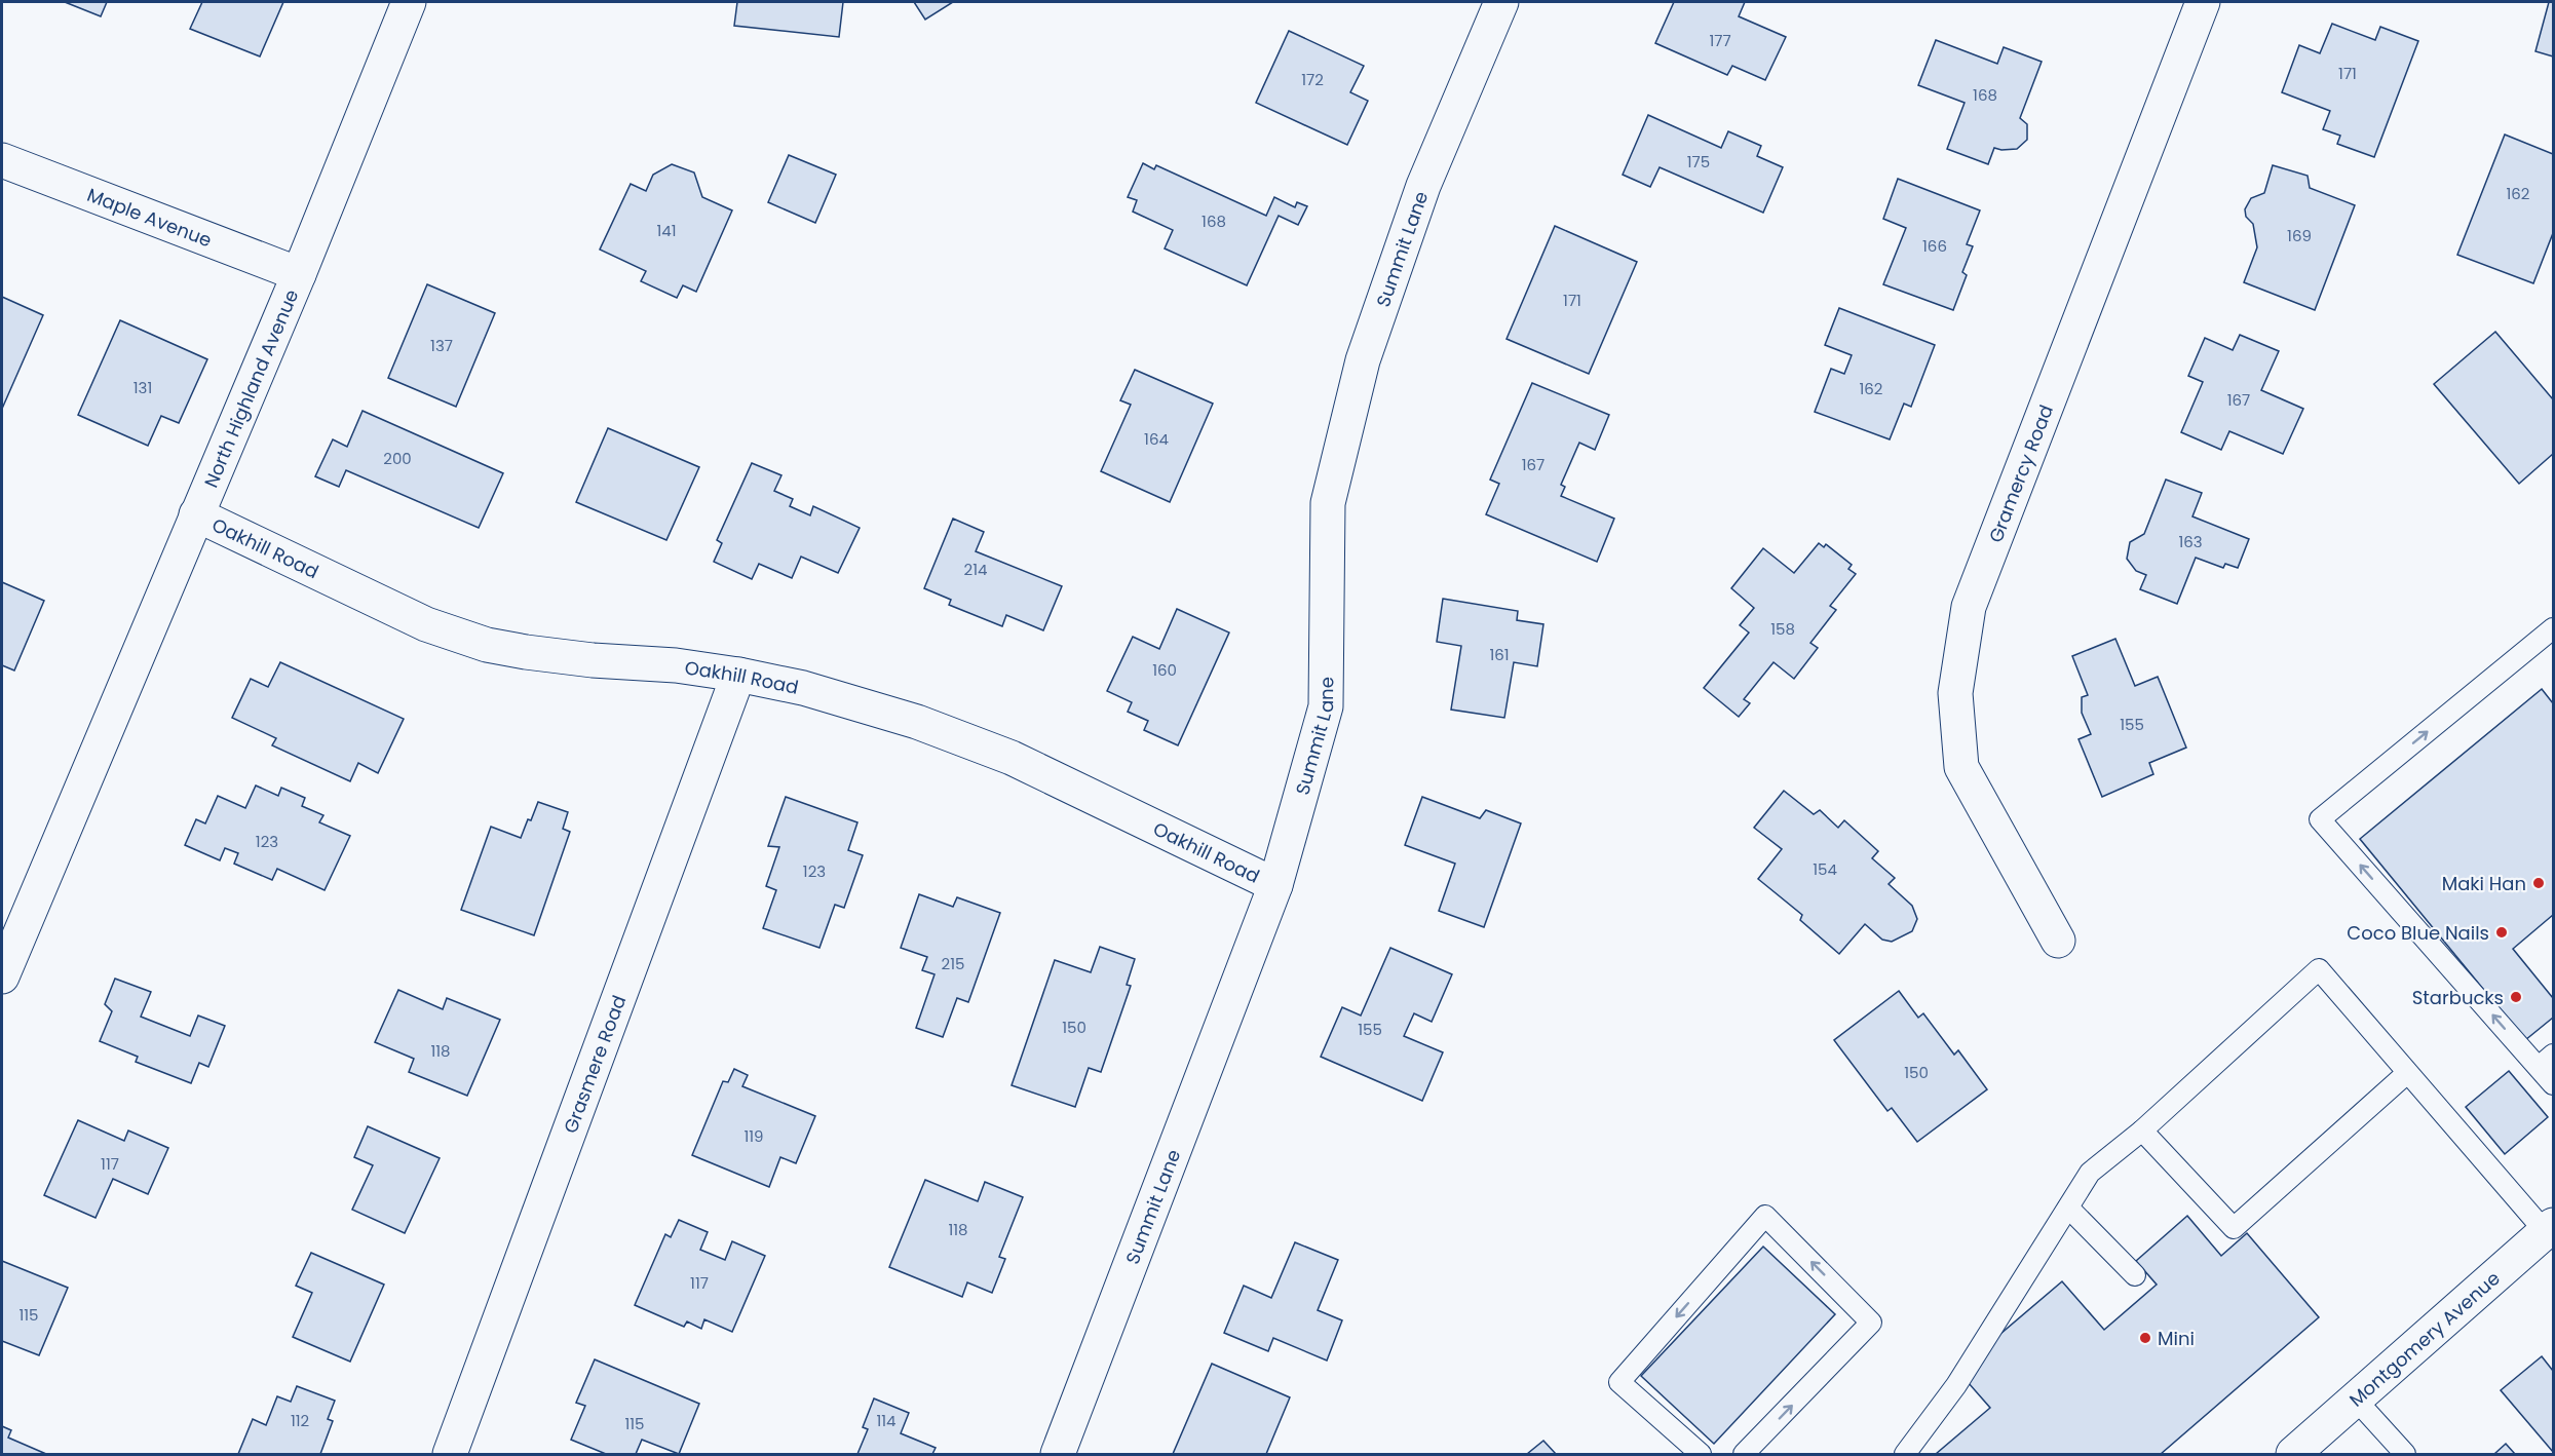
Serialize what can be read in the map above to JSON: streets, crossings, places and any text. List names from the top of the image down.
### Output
{
  "streets": {
    "street": [
      "Maple Avenue",
      "Summit Lane",
      "North Highland Avenue",
      "Gramercy Road",
      "Oakhill Road",
      "Grasmere Road",
      "Montgomery Avenue"
    ]
  },
  "crossings": [
    ["Maple Avenue", "North Highland Avenue"],
    ["Summit Lane", "Oakhill Road"],
    ["North Highland Avenue", "Oakhill Road"],
    ["Oakhill Road", "Grasmere Road"]
  ],
  "places": [
    "Maki Han",
    "Coco Blue Nails",
    "Starbucks",
    "Mini"
  ],
  "house_numbers": [
    "177",
    "171",
    "172",
    "168",
    "175",
    "162",
    "168",
    "141",
    "169",
    "166",
    "171",
    "137",
    "131",
    "162",
    "167",
    "164",
    "200",
    "167",
    "163",
    "214",
    "158",
    "161",
    "160",
    "155",
    "123",
    "154",
    "123",
    "215",
    "150",
    "155",
    "118",
    "150",
    "119",
    "117",
    "118",
    "117",
    "115",
    "112",
    "114",
    "115"
  ]
}
